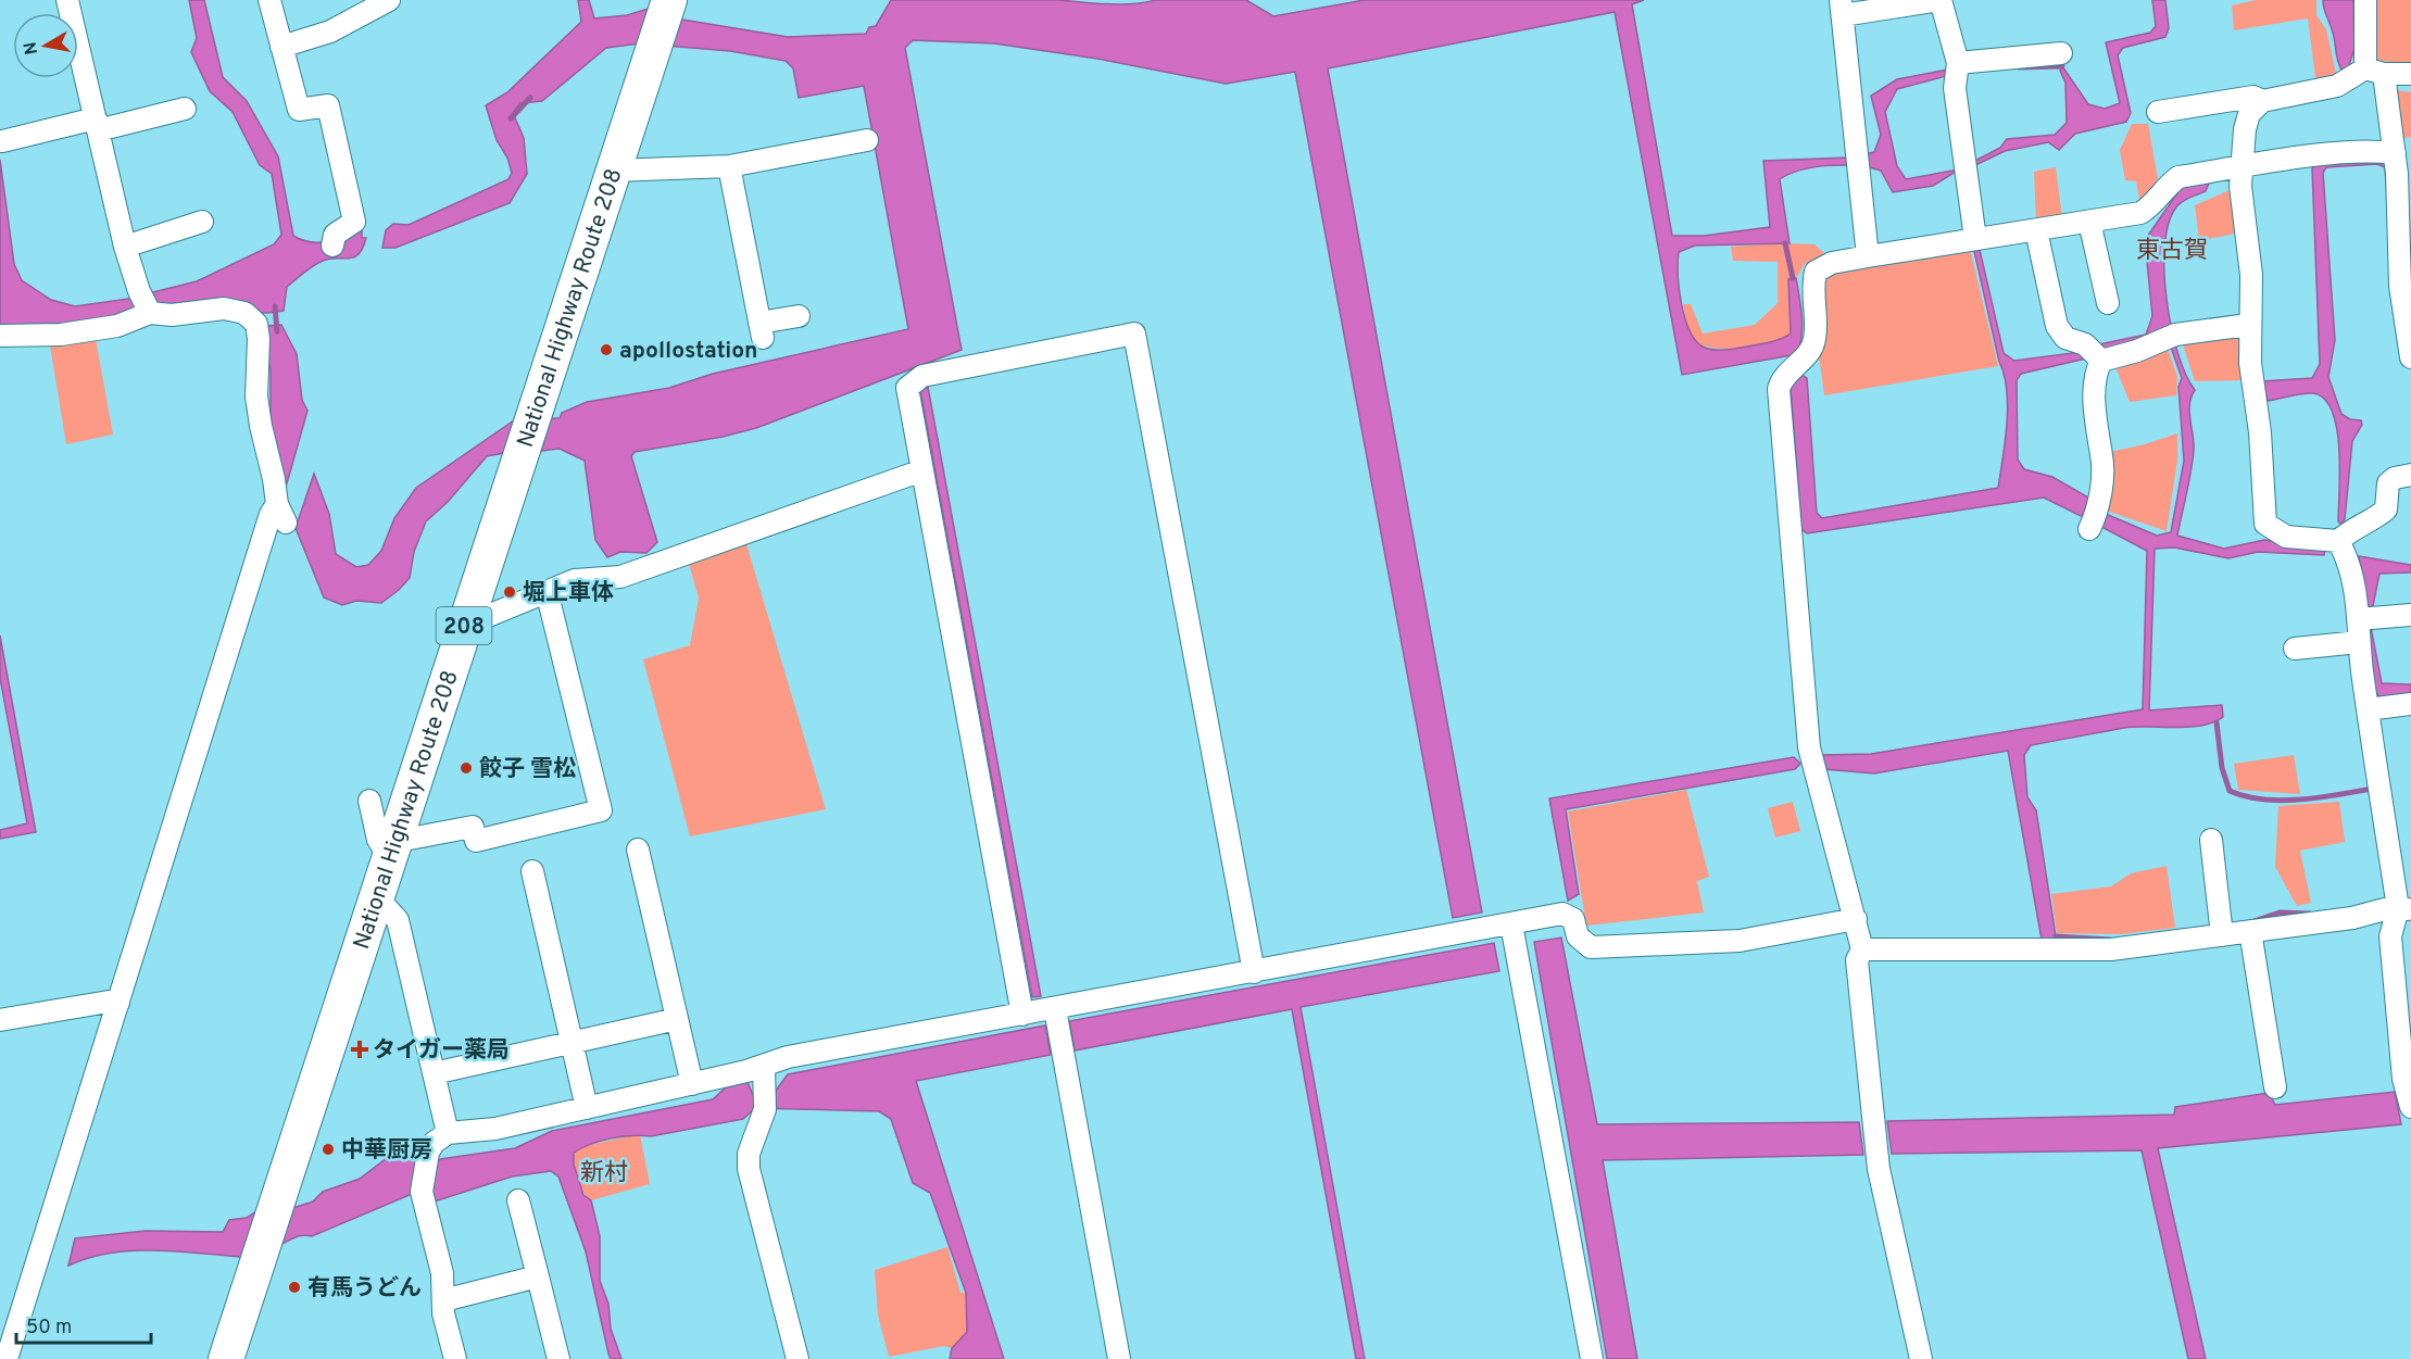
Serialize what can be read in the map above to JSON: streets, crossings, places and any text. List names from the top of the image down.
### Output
{
  "streets": {
    "highway": ["National Highway Route 208", "208"]
  },
  "districts": ["東古賀", "新村"],
  "places": {
    "other": [
      "apollostation",
      "堀上車体",
      "餃子 雪松",
      "中華厨房",
      "有馬うどん"
    ],
    "health": ["タイガー薬局"]
  },
  "scale_bar": "50 m",
  "north": "left"
}
